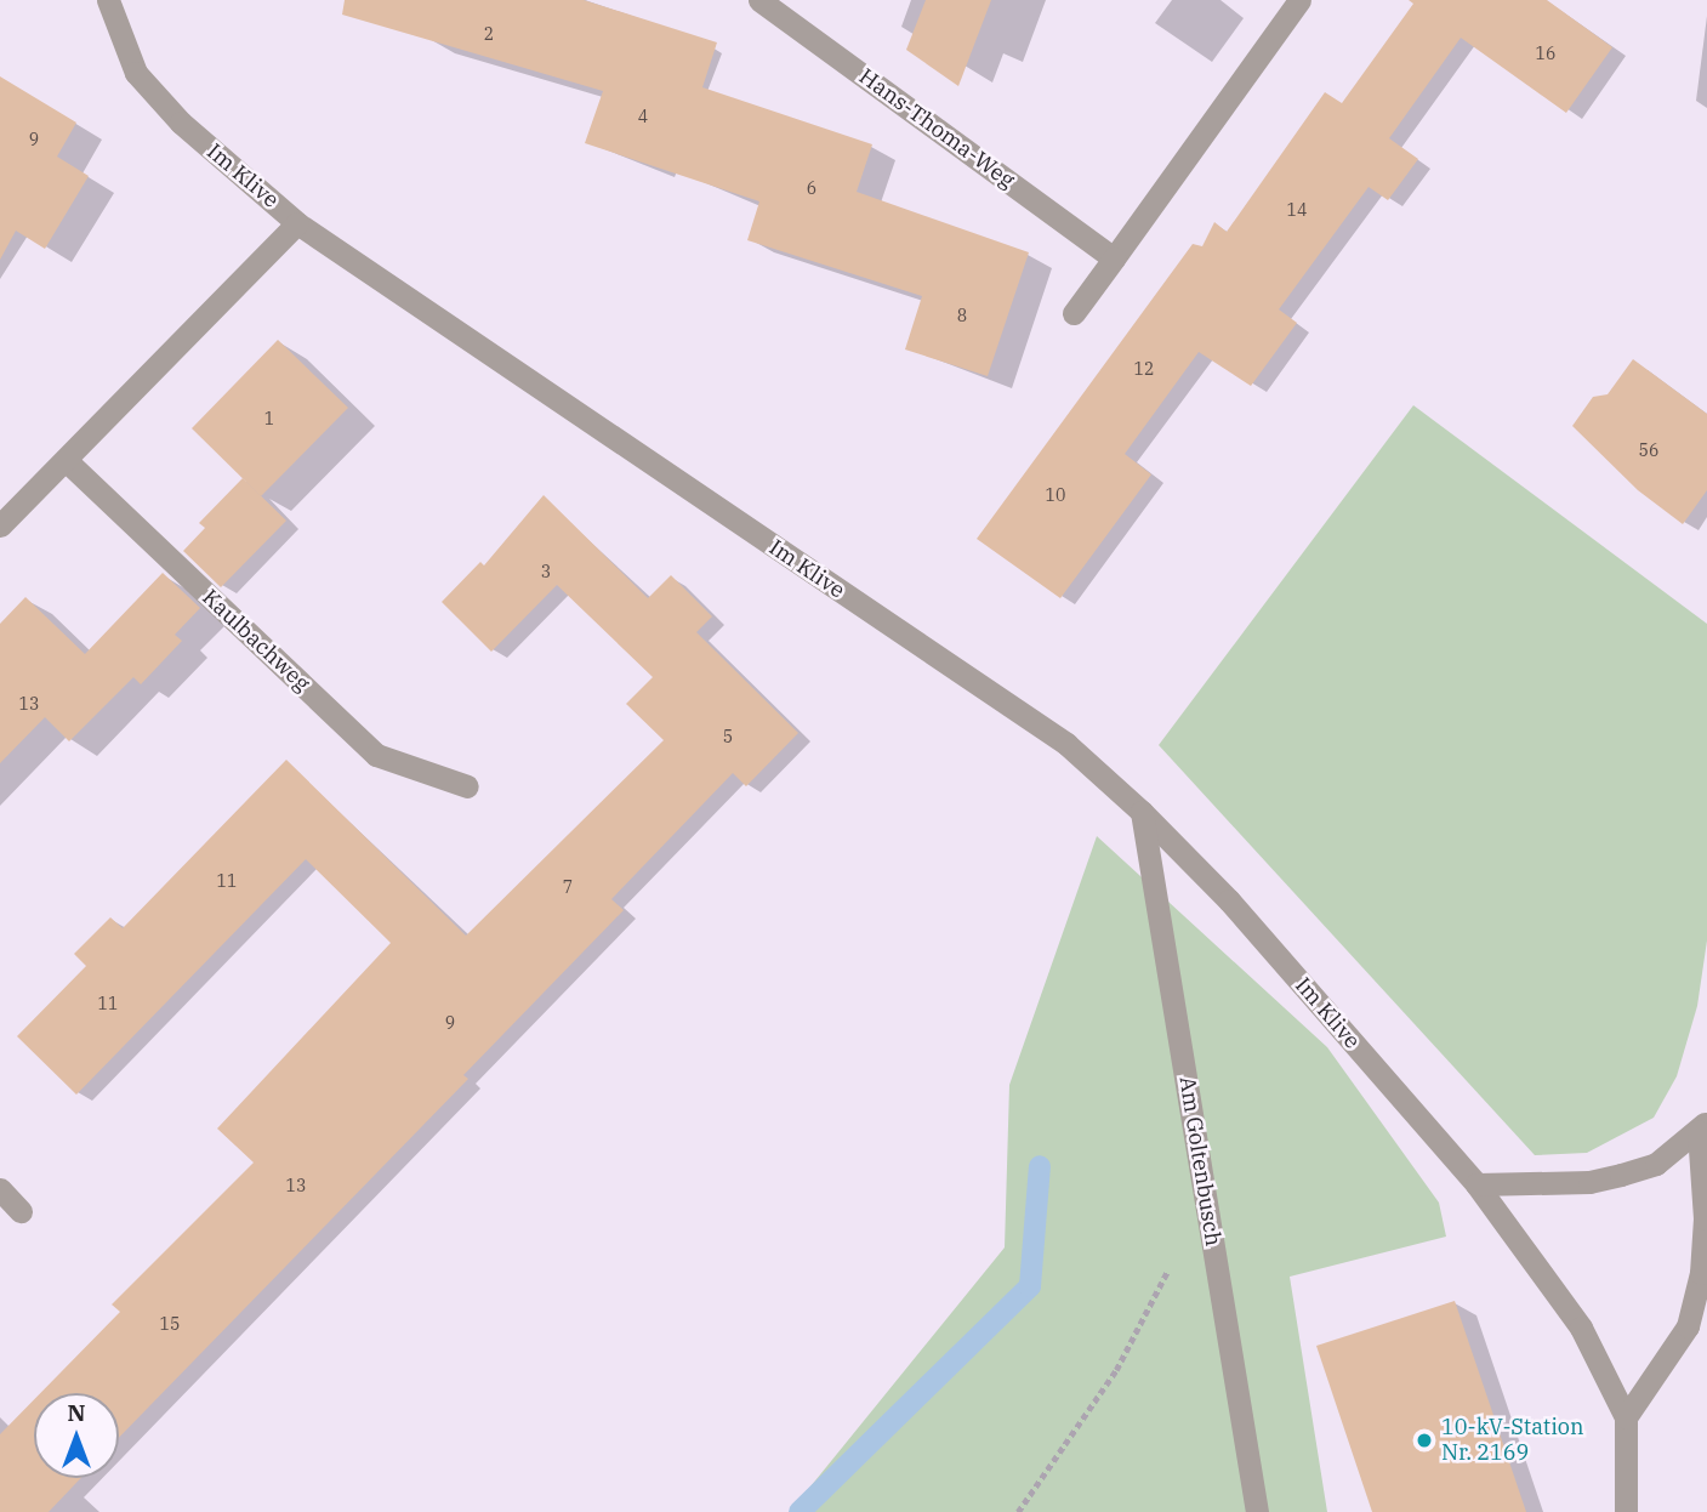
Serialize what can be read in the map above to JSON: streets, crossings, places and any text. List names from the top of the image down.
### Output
{
  "streets": {
    "street": [
      "Hans-Thoma-Weg",
      "Im Klive",
      "Kaulbachweg",
      "Am Goltenbusch"
    ]
  },
  "crossings": [
    ["Im Klive", "Am Goltenbusch"]
  ],
  "places": ["10-kV-Station Nr. 2169"],
  "house_numbers": [
    "2",
    "16",
    "4",
    "9",
    "6",
    "14",
    "8",
    "12",
    "1",
    "56",
    "10",
    "3",
    "13",
    "5",
    "11",
    "7",
    "11",
    "9",
    "13",
    "15"
  ],
  "north": "top"
}
